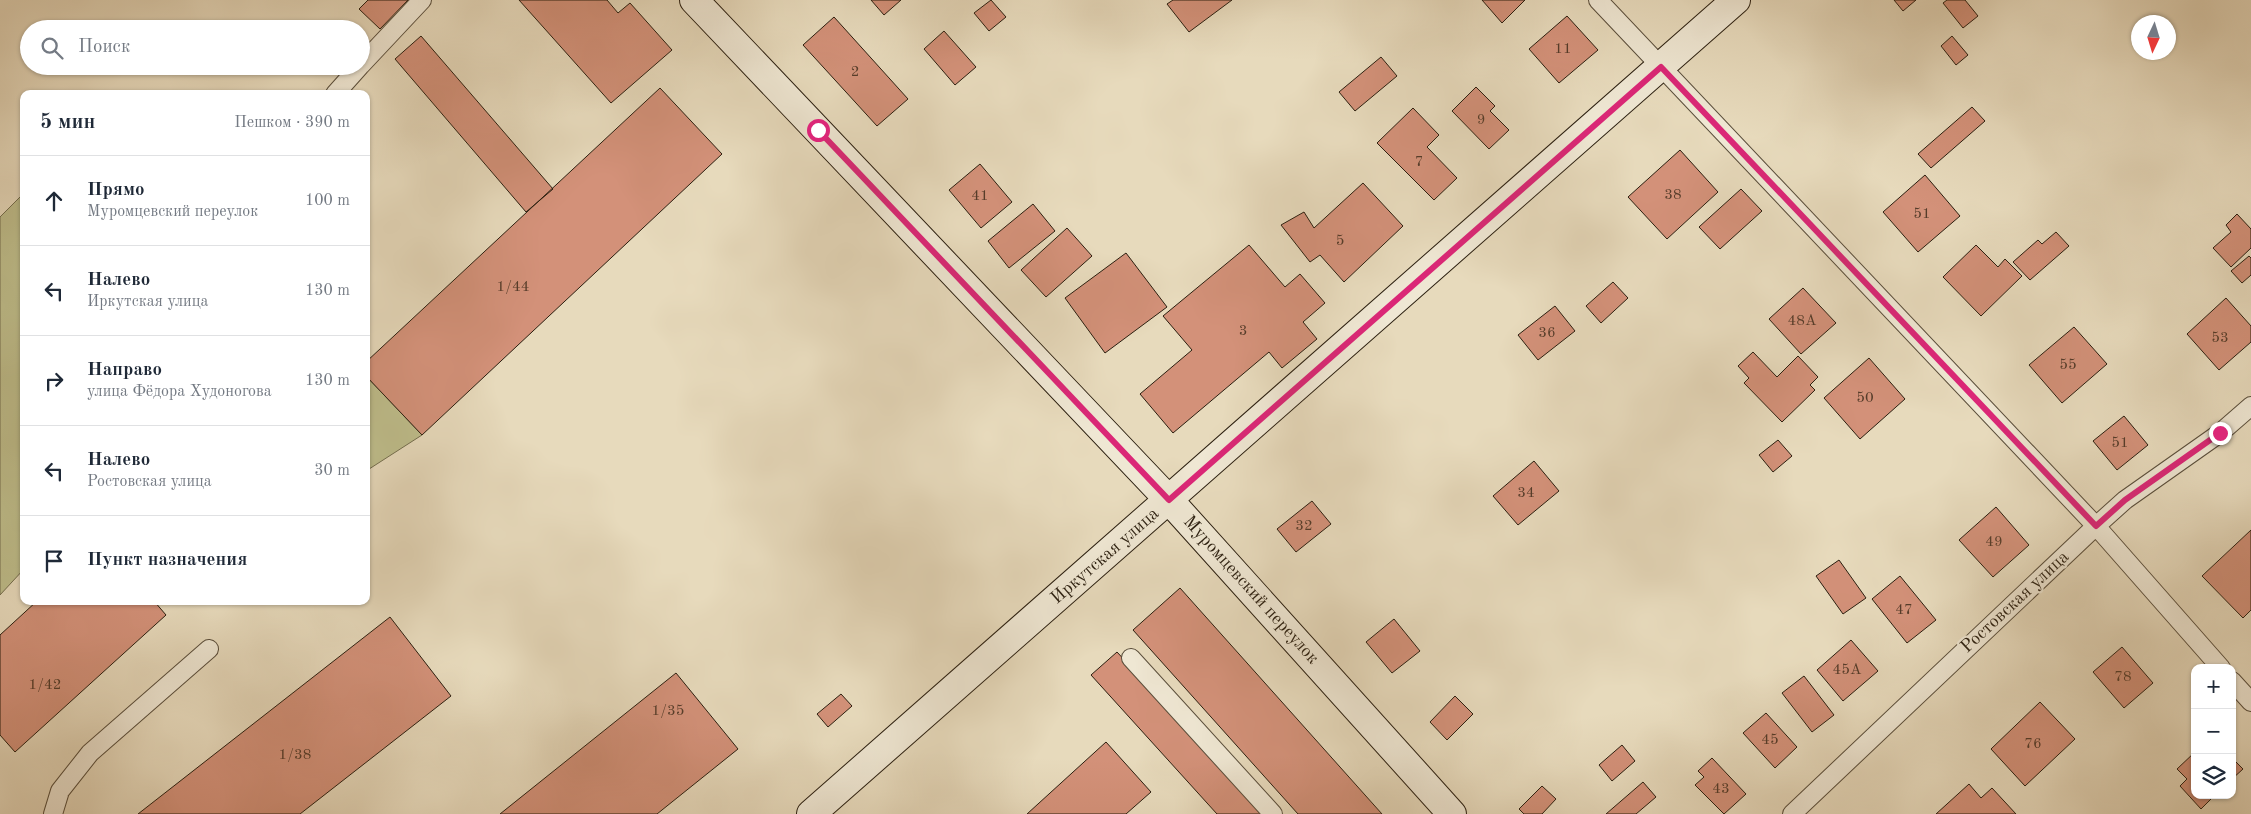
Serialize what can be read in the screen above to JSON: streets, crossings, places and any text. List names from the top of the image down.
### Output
{
  "streets": {
    "street": ["Иркутская улица", "Муромцевский переулок"],
    "lane": ["Ростовская улица"]
  },
  "crossings": [
    ["Иркутская улица", "Муромцевский переулок"]
  ],
  "house_numbers": [
    "11",
    "2",
    "9",
    "7",
    "38",
    "41",
    "51",
    "5",
    "1/44",
    "48А",
    "3",
    "36",
    "53",
    "55",
    "50",
    "51",
    "34",
    "32",
    "49",
    "47",
    "45А",
    "78",
    "1/42",
    "1/35",
    "45",
    "76",
    "1/38",
    "43"
  ],
  "north": "bottom",
  "page": {
    "search": "Поиск",
    "heading": ["5 мин", "Пешком · 390 m"],
    "list": [
      ["Прямо", "Муромцевский переулок", "100 m"],
      ["Налево", "Иркутская улица", "130 m"],
      ["Направо", "улица Фёдора Худоногова", "130 m"],
      ["Налево", "Ростовская улица", "30 m"],
      "Пункт назначения"
    ],
    "map_buttons": ["+", "−"]
  }
}
